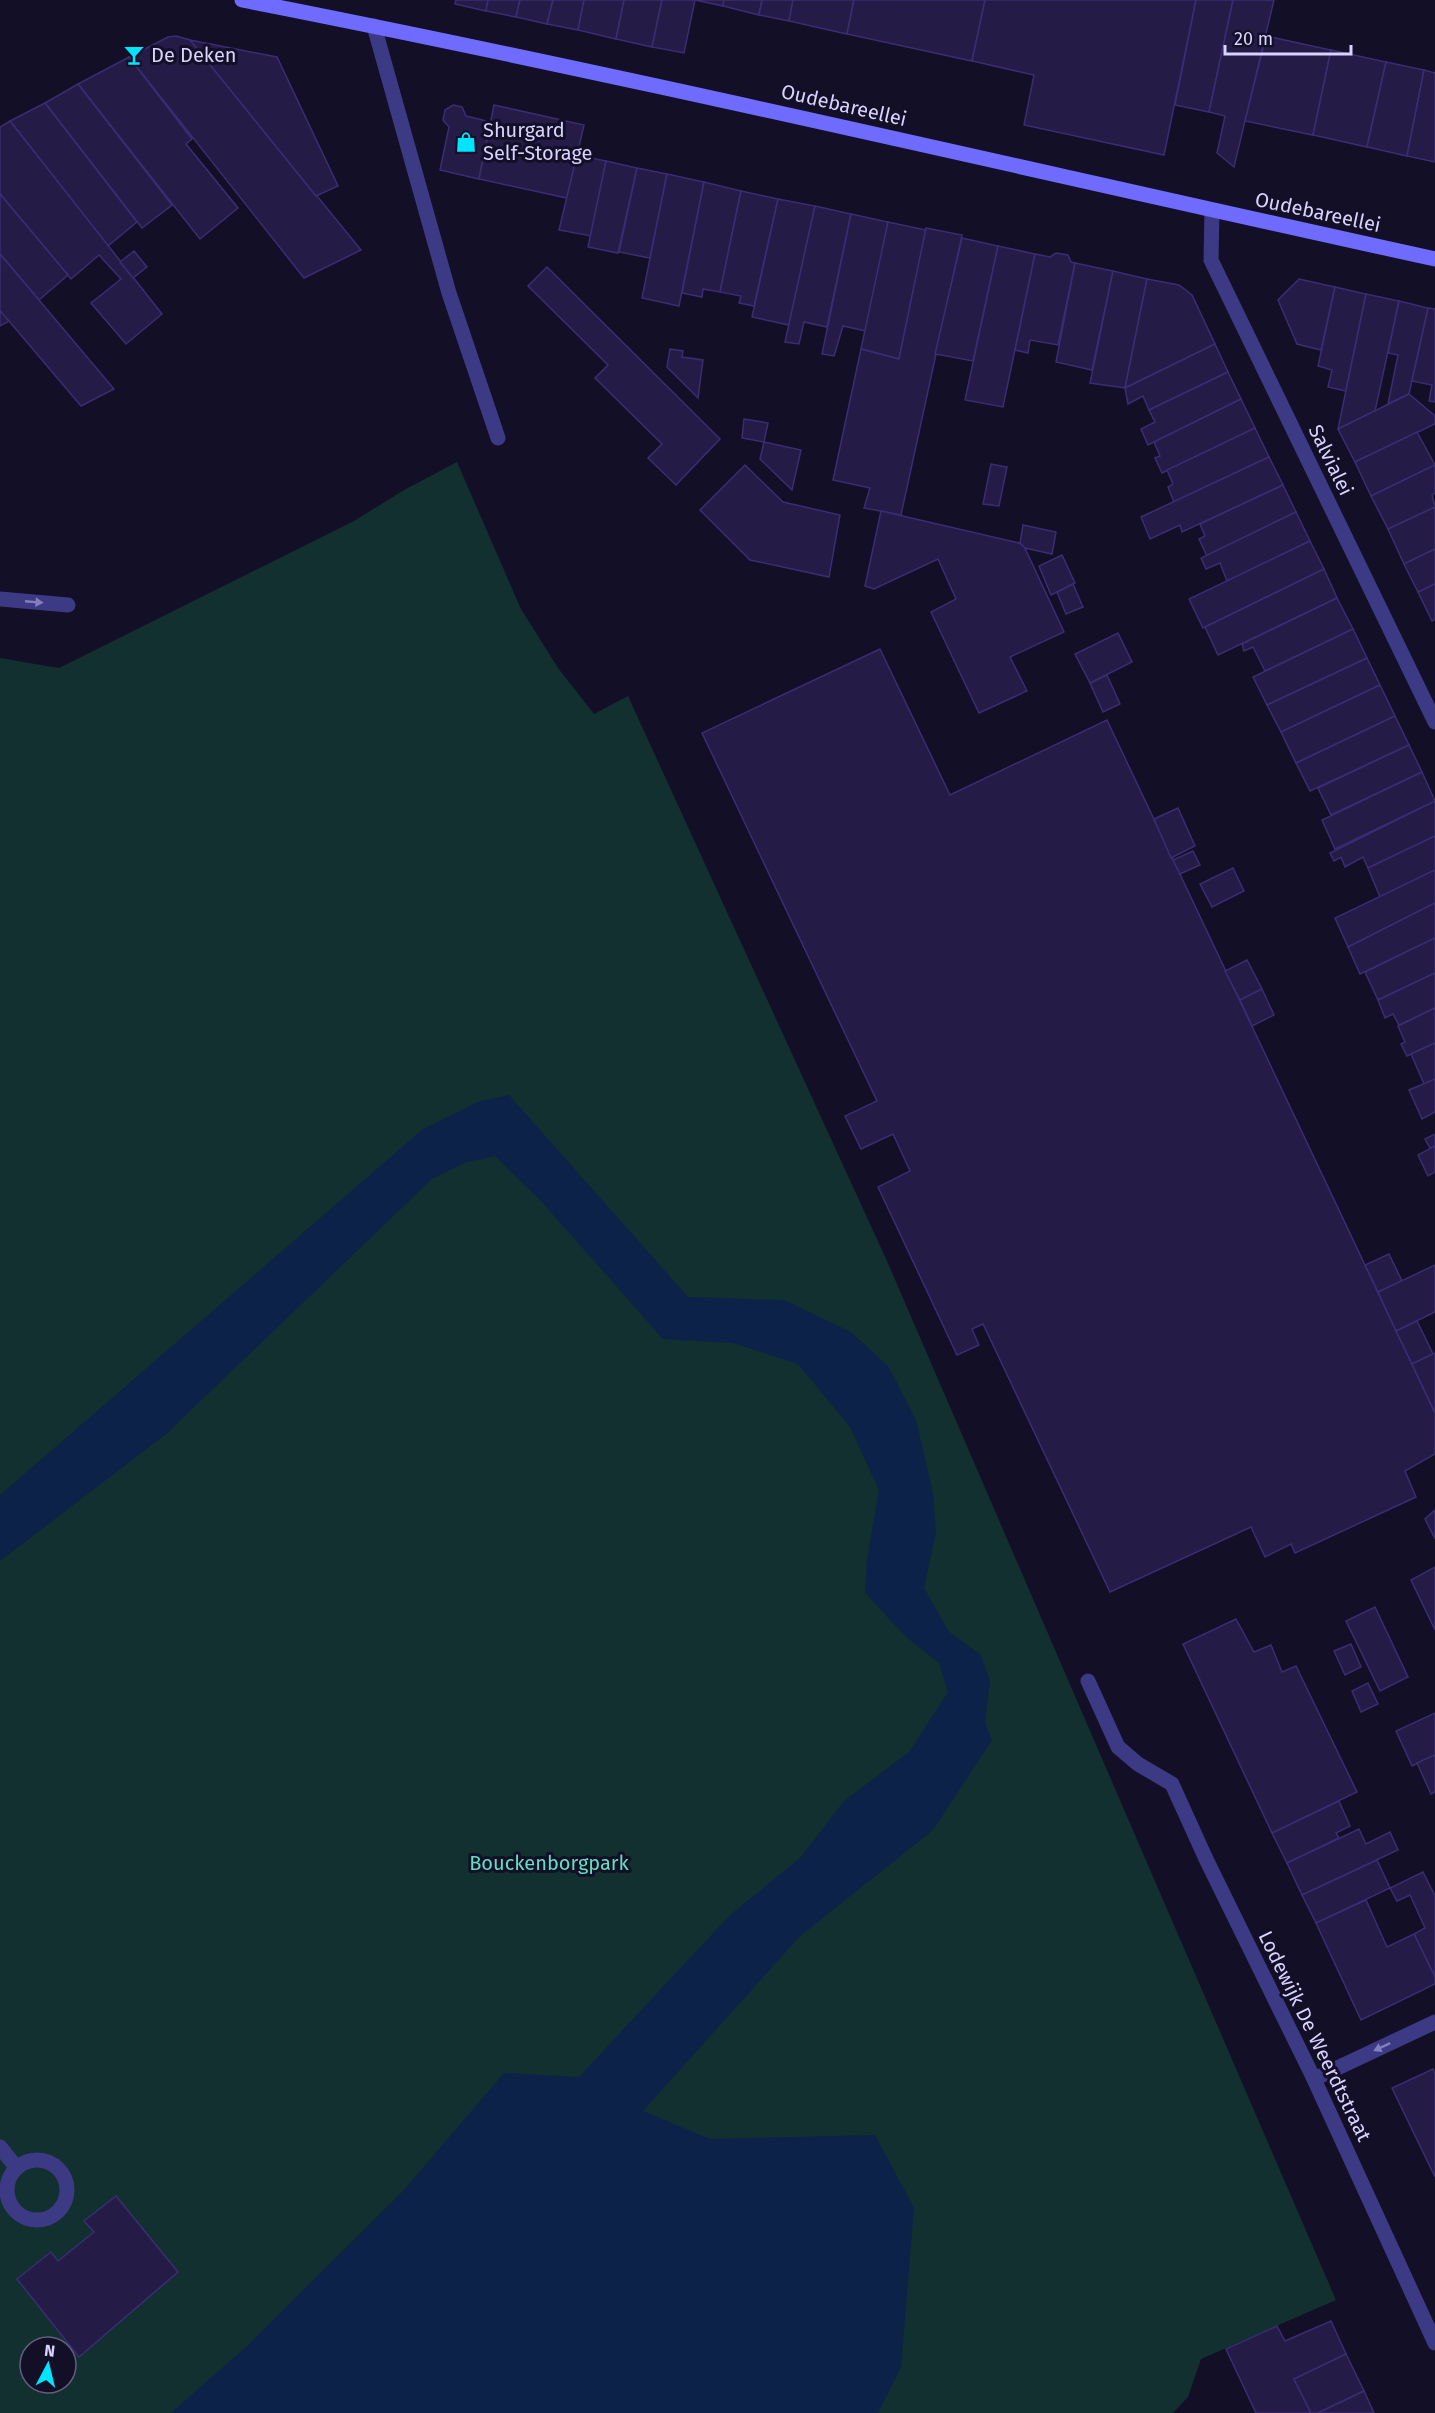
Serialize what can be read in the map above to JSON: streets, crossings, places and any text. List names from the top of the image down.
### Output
{
  "streets": {
    "main road": ["Oudebareellei"],
    "street": ["Salvialei", "Lodewijk De Weerdtstraat"]
  },
  "crossings": [
    ["Oudebareellei", "Salvialei"]
  ],
  "parks": ["Bouckenborgpark"],
  "places": {
    "bar": ["De Deken"],
    "shop": ["Shurgard Self-Storage"]
  },
  "scale_bar": "20 m",
  "north": "top"
}
